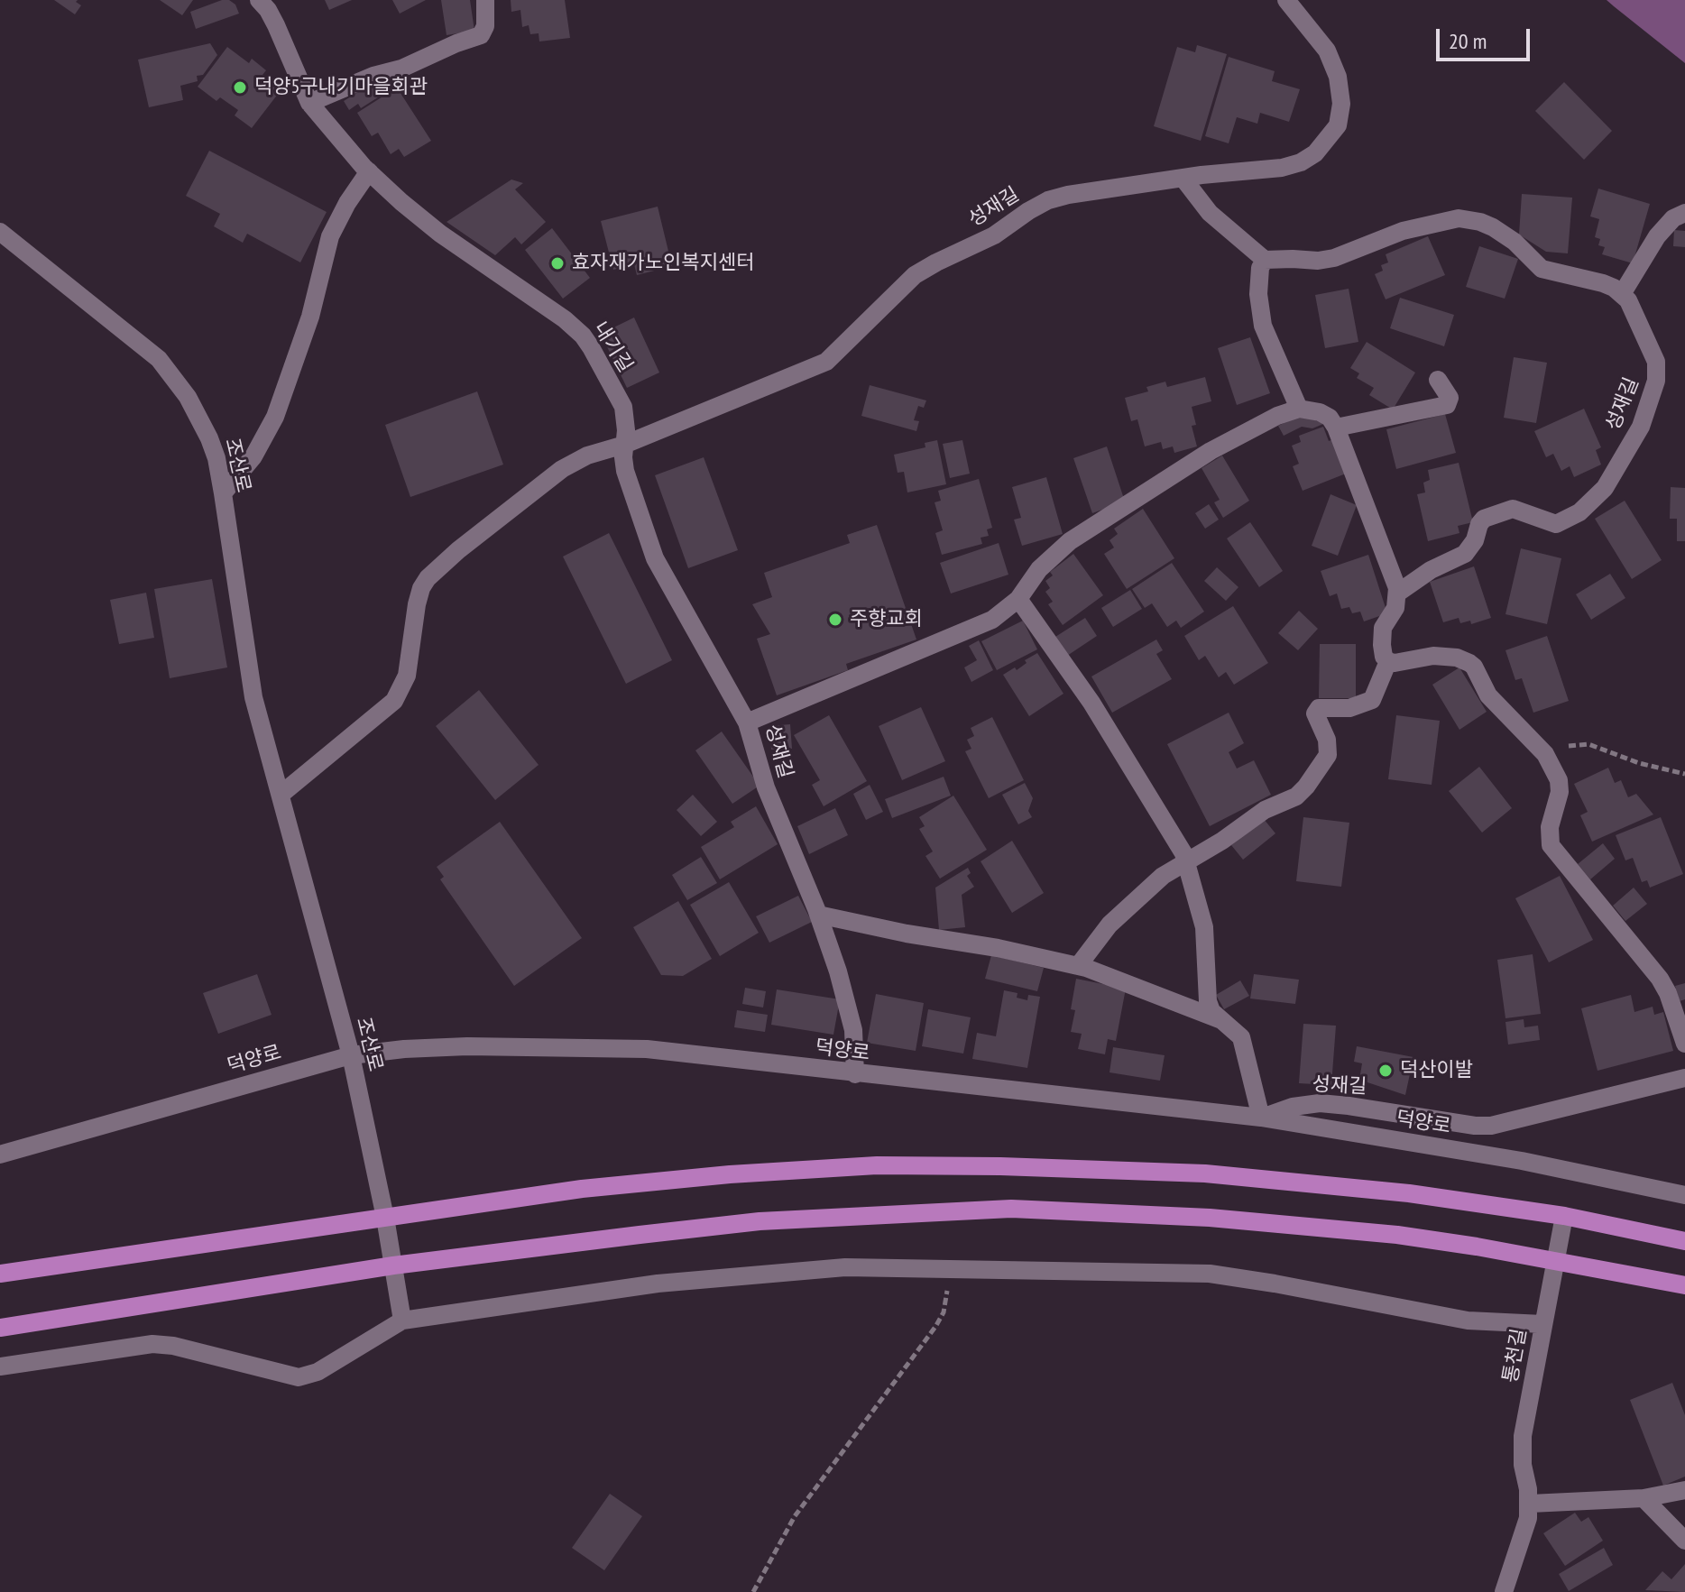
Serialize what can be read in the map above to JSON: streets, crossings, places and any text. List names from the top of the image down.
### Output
{
  "streets": {
    "street": [
      "성재길",
      "내기길",
      "조산로",
      "덕양로",
      "통천길"
    ]
  },
  "crossings": [
    ["성재길", "내기길"],
    ["성재길", "덕양로"],
    ["조산로", "덕양로"]
  ],
  "places": [
    "덕양5구내기마을회관",
    "효자재가노인복지센터",
    "주향교회",
    "덕산이발"
  ],
  "scale_bar": "20 m"
}
